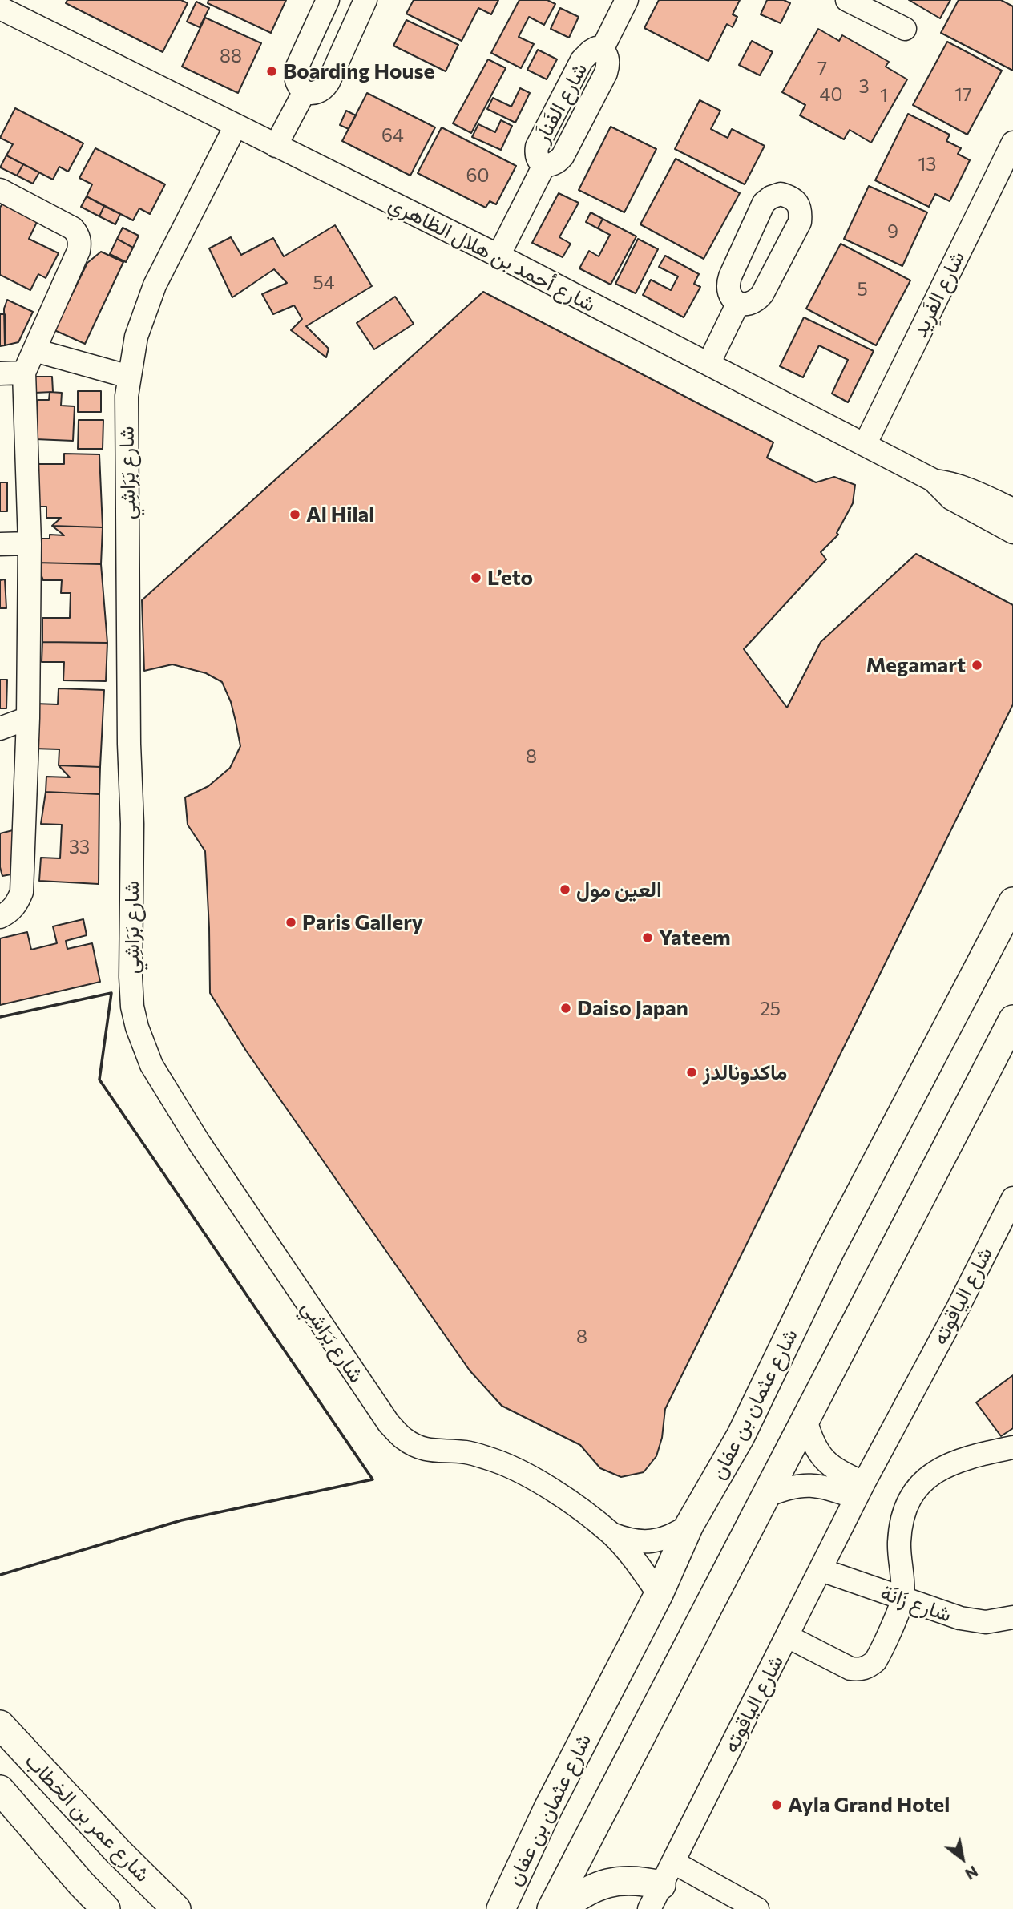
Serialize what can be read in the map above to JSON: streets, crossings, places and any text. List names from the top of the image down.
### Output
{
  "streets": {
    "main road": ["شارع عثمان بن عفان", "شارع عمر بن الخطاب"],
    "street": [
      "شارع الفَناَر",
      "شارع أحمد بن هلال الظاهري",
      "شارع الفَرِيد",
      "شارع بَرَاشِي",
      "شارع الياقوته",
      "شارع زَانَة"
    ]
  },
  "crossings": [
    ["شارع الفَناَر", "شارع أحمد بن هلال الظاهري"],
    ["شارع أحمد بن هلال الظاهري", "شارع الفَرِيد"],
    ["شارع أحمد بن هلال الظاهري", "شارع بَرَاشِي"],
    ["شارع بَرَاشِي", "شارع عثمان بن عفان"],
    ["شارع الياقوته", "شارع زَانَة"]
  ],
  "places": [
    "Boarding House",
    "Al Hilal",
    "L’eto",
    "Megamart",
    "العين مول",
    "Paris Gallery",
    "Yateem",
    "Daiso Japan",
    "ماكدونالدز",
    "Ayla Grand Hotel"
  ],
  "house_numbers": [
    "88",
    "7",
    "3",
    "40",
    "17",
    "1",
    "64",
    "13",
    "60",
    "9",
    "54",
    "5",
    "8",
    "33",
    "25",
    "8"
  ],
  "north": "bottom right"
}
